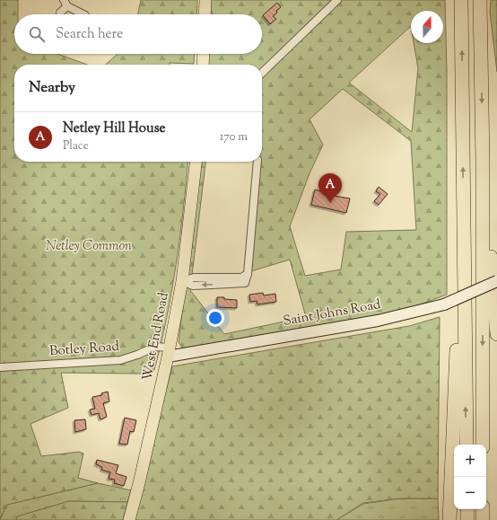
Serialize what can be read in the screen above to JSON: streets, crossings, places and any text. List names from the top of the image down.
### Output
{
  "streets": {
    "main road": ["Saint Johns Road", "West End Road"],
    "street": ["Botley Road"]
  },
  "crossings": [
    ["Saint Johns Road", "West End Road"],
    ["Saint Johns Road", "Botley Road"],
    ["West End Road", "Botley Road"]
  ],
  "parks": ["Netley Common"],
  "north": "top",
  "page": {
    "search": "Search here",
    "heading": "Nearby",
    "list": [
      {
        "mark": "A",
        "name": "Netley Hill House",
        "note": "Place",
        "value": "170 m"
      }
    ],
    "pins": "A",
    "map_buttons": ["+", "−"]
  }
}
